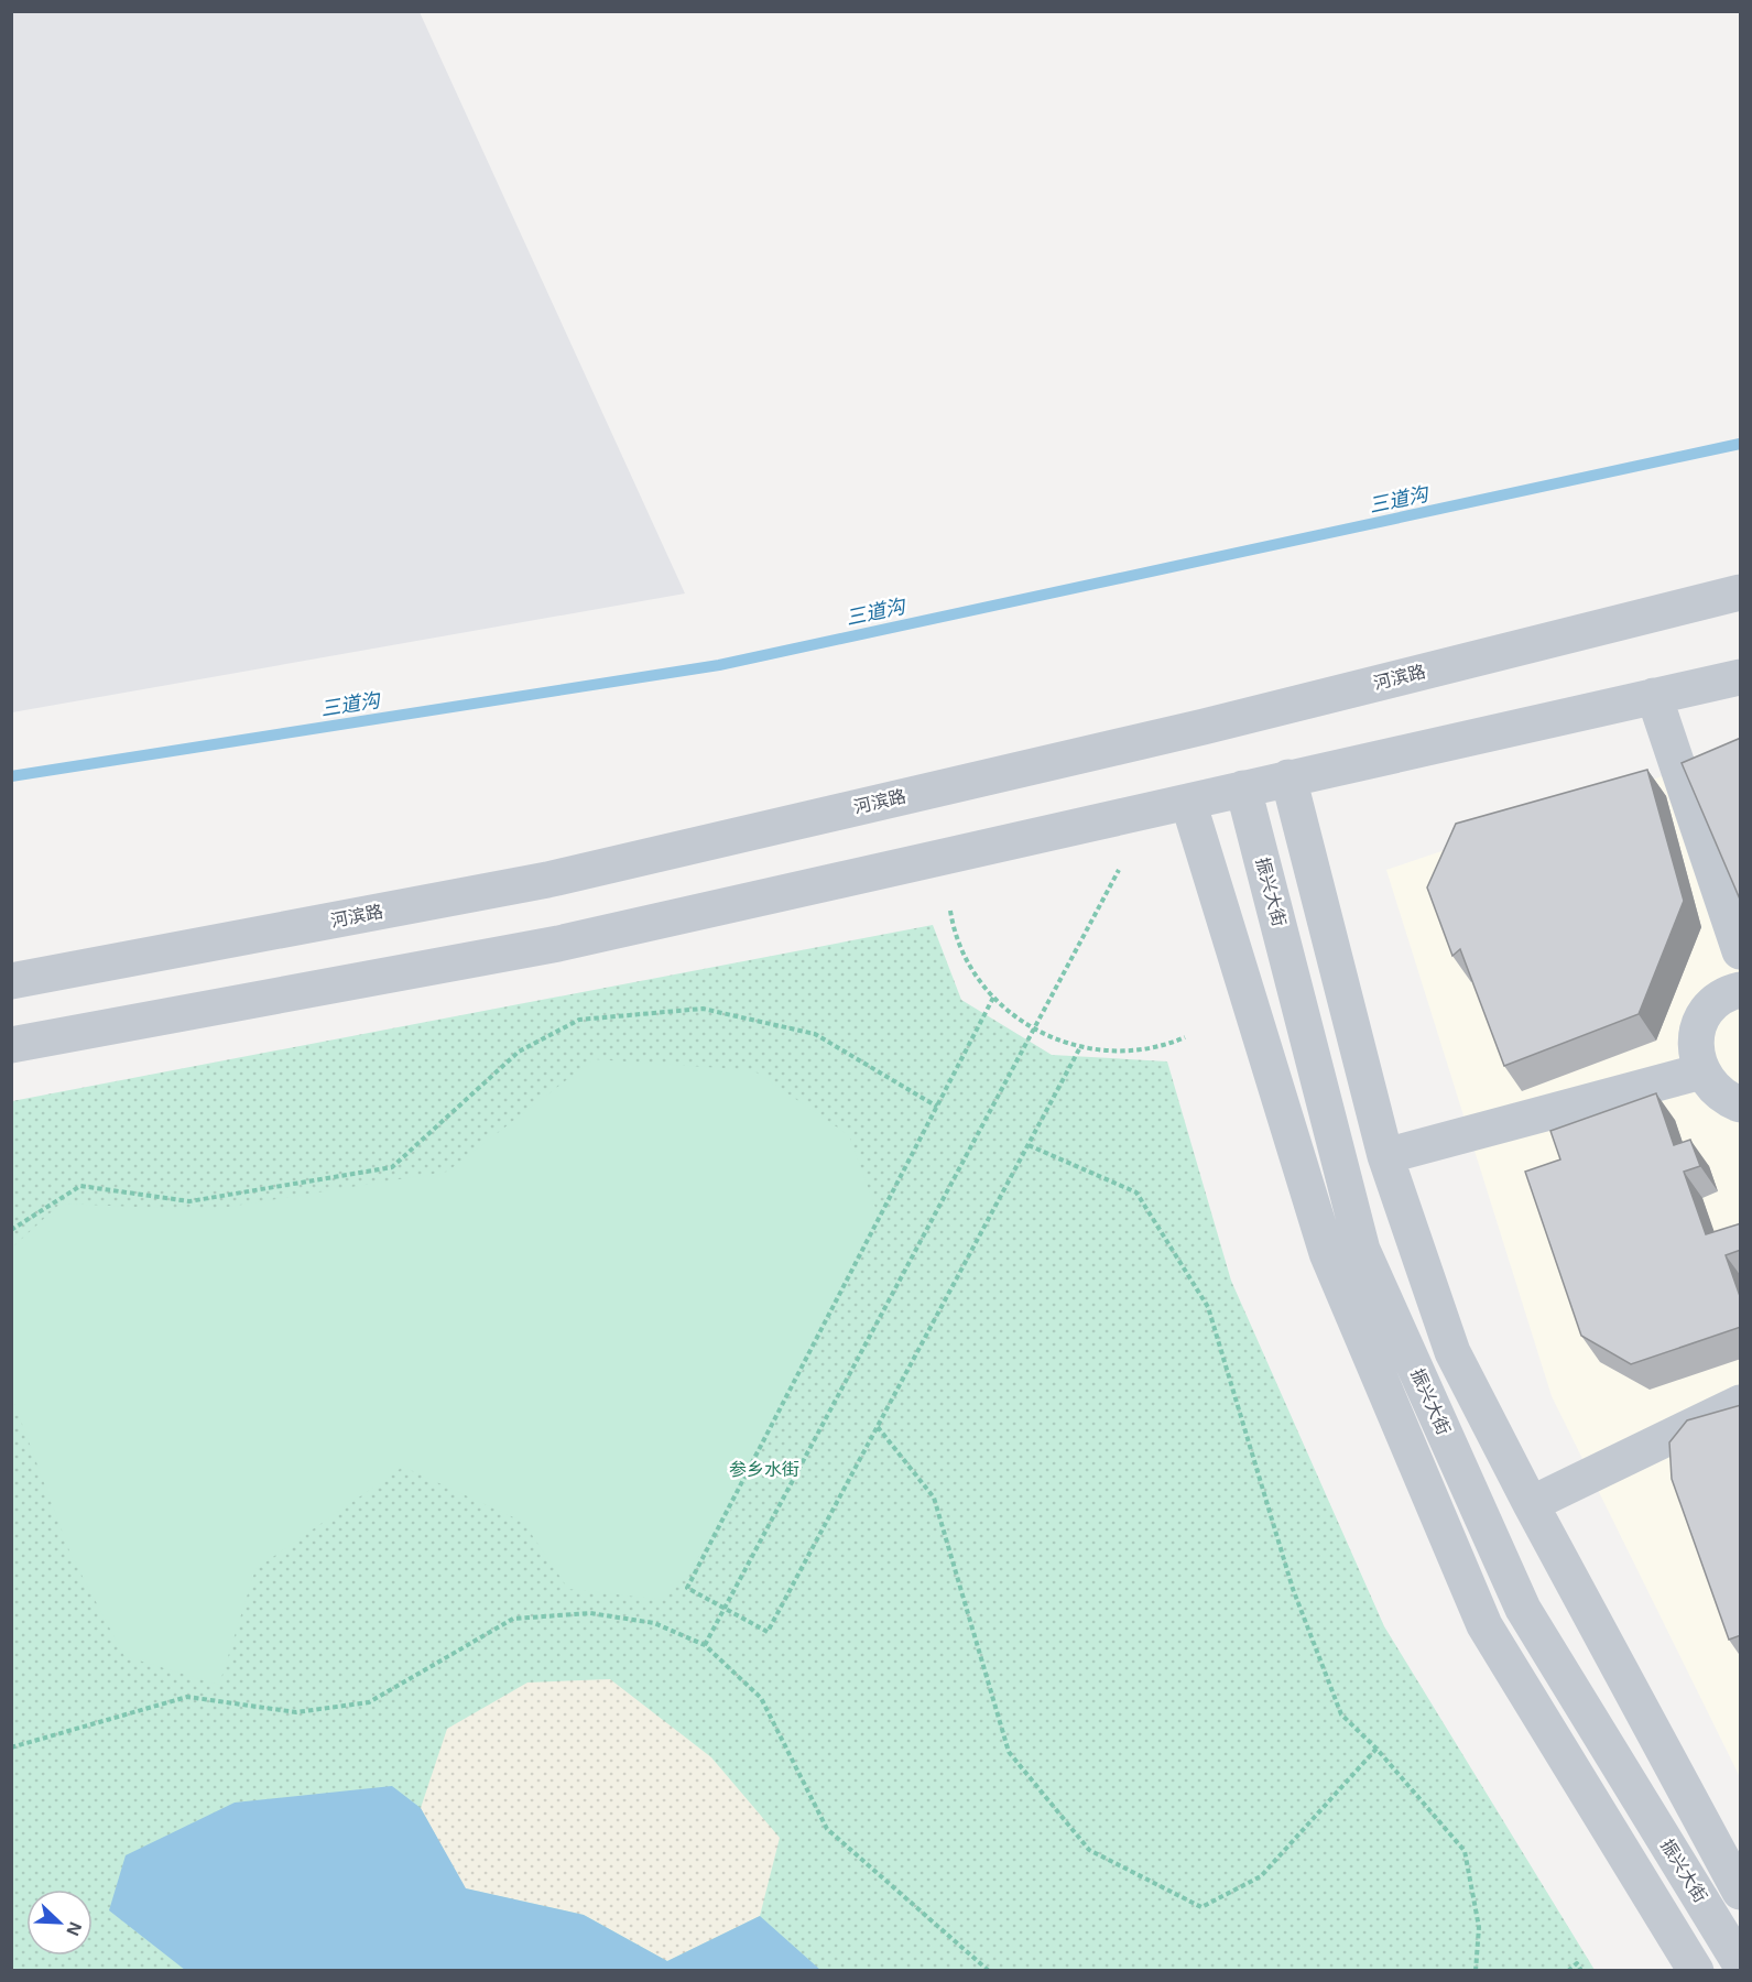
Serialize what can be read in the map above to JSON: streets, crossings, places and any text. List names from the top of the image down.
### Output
{
  "streets": {
    "street": ["河滨路", "振兴大街"]
  },
  "water": ["三道沟"],
  "parks": ["参乡水街"],
  "north": "bottom right"
}
